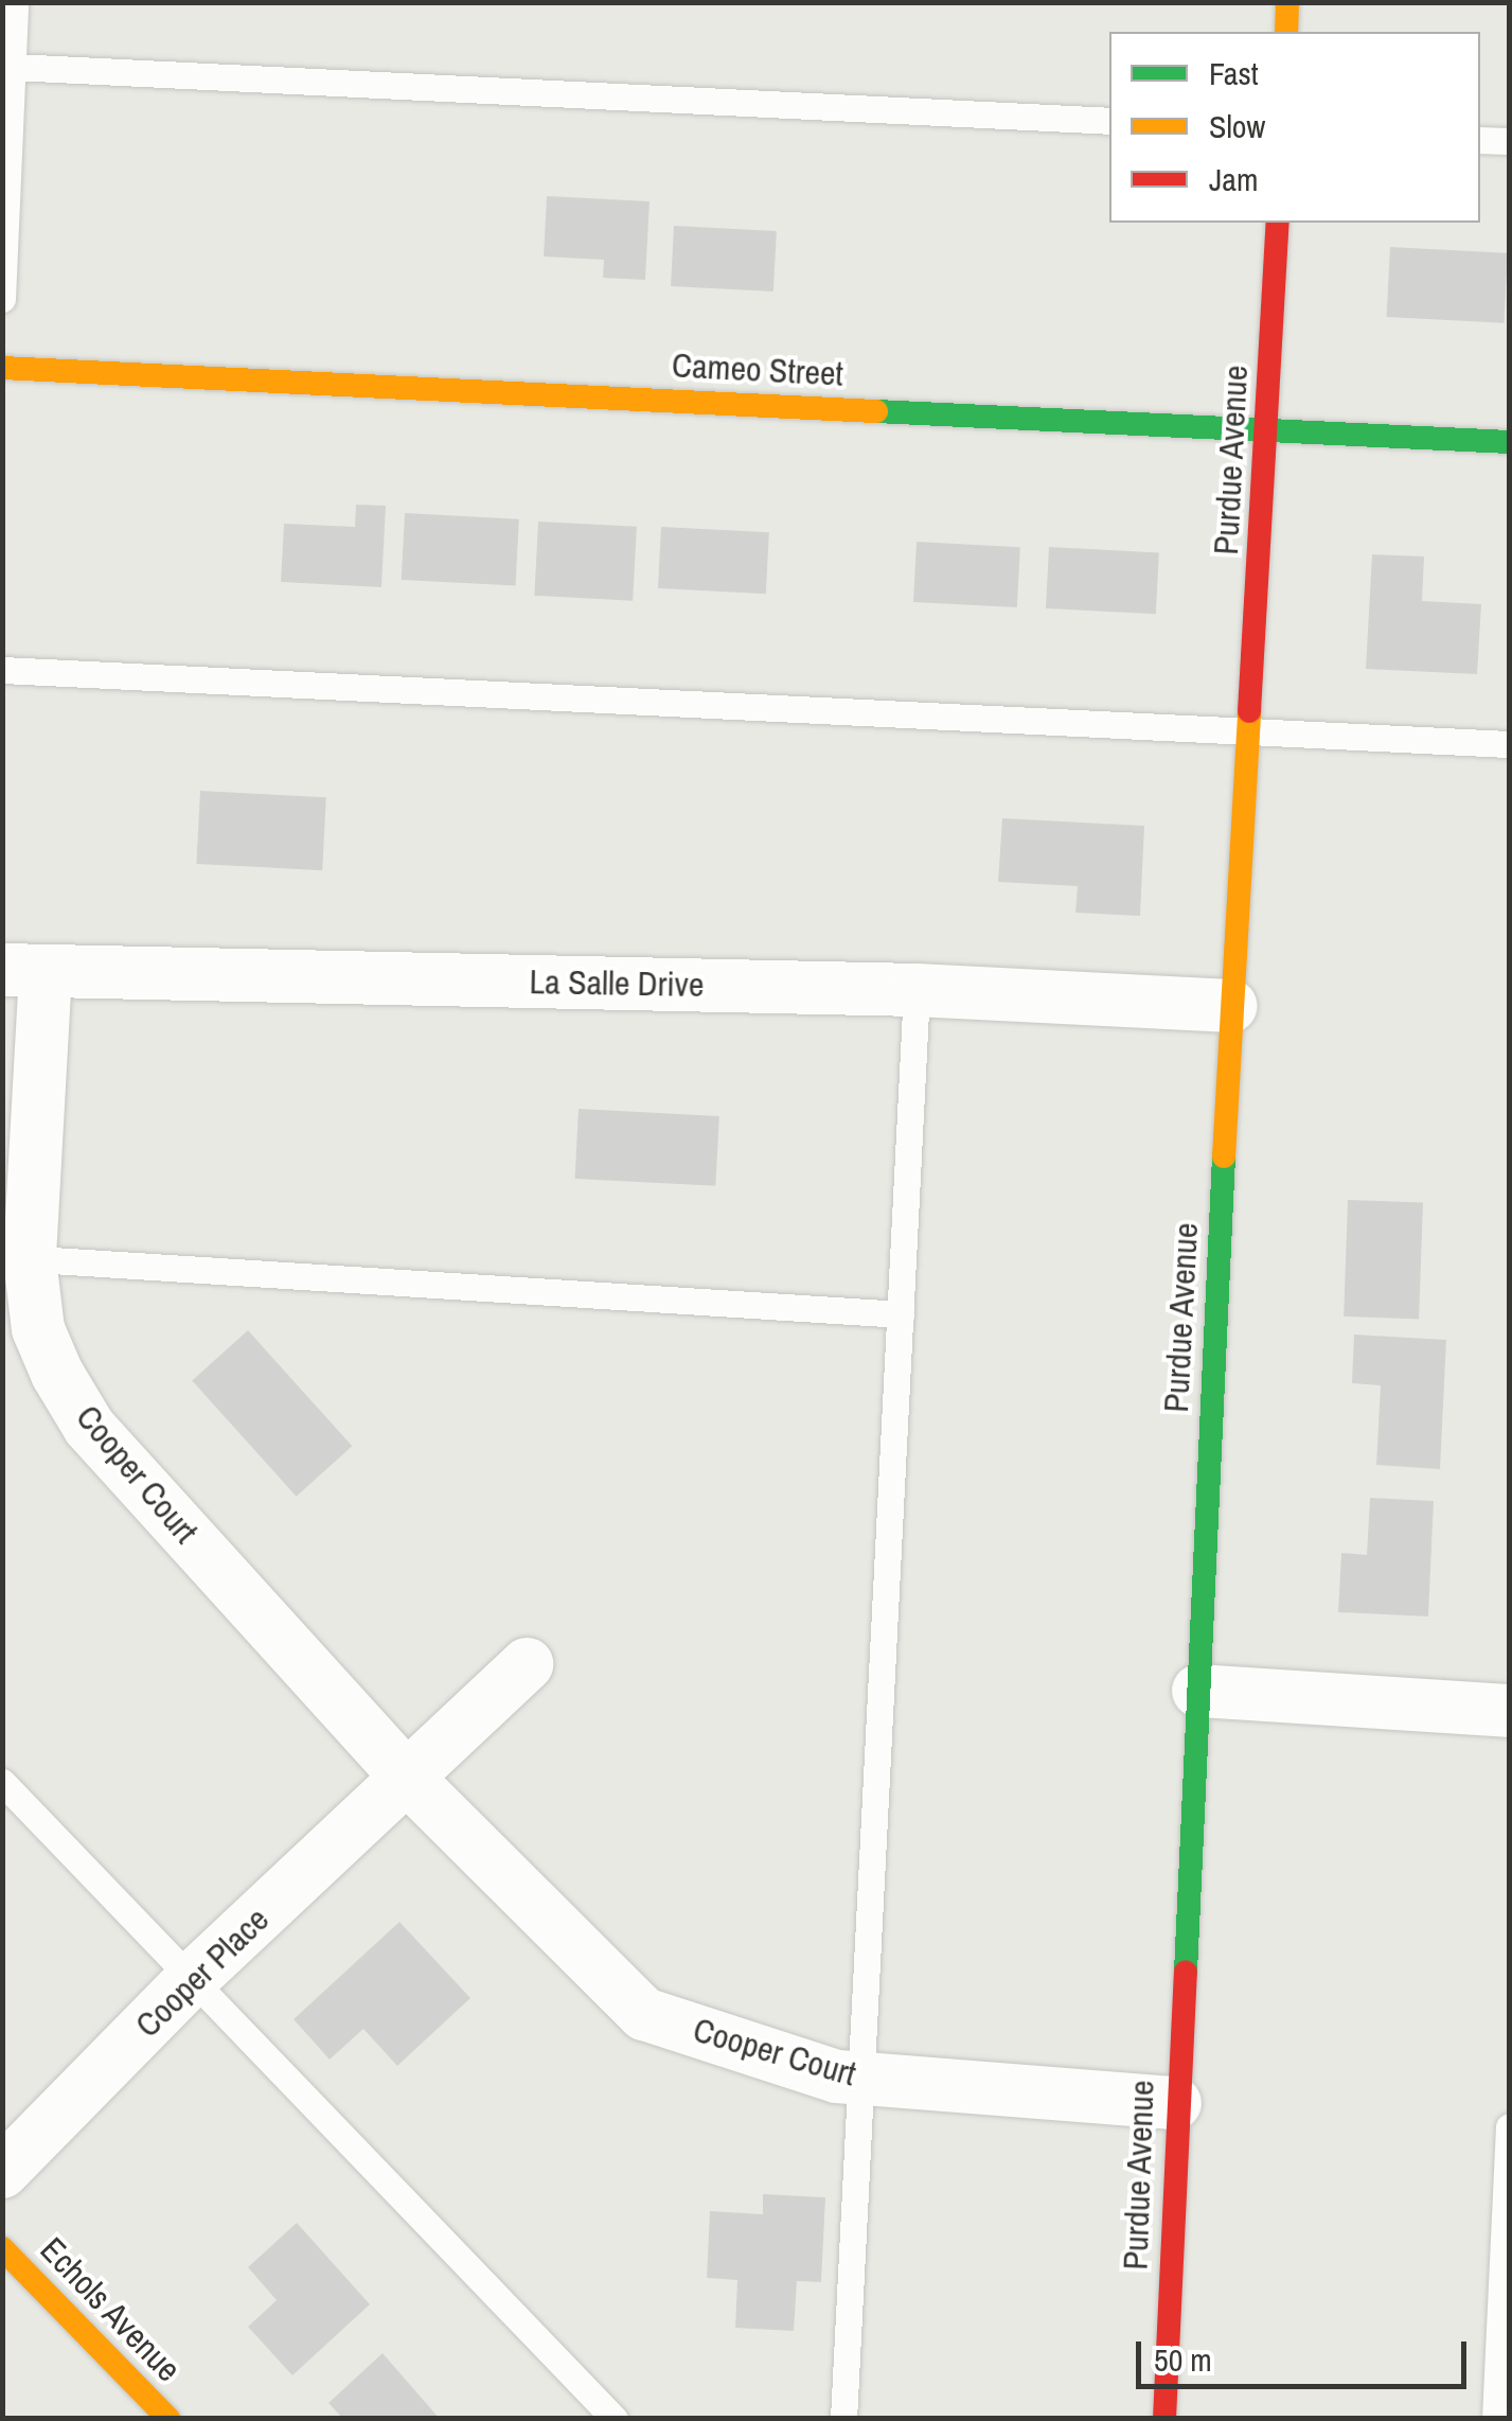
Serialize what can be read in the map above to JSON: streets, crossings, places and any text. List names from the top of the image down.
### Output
{
  "streets": {
    "street": [
      "Cameo Street",
      "Purdue Avenue",
      "La Salle Drive",
      "Cooper Court",
      "Cooper Place",
      "Echols Avenue"
    ]
  },
  "crossings": [
    ["Cameo Street", "Purdue Avenue"],
    ["Purdue Avenue", "La Salle Drive"],
    ["Purdue Avenue", "Cooper Court"],
    ["La Salle Drive", "Cooper Court"],
    ["Cooper Court", "Cooper Place"]
  ],
  "legend": ["Fast", "Slow", "Jam"],
  "scale_bar": "50 m"
}
